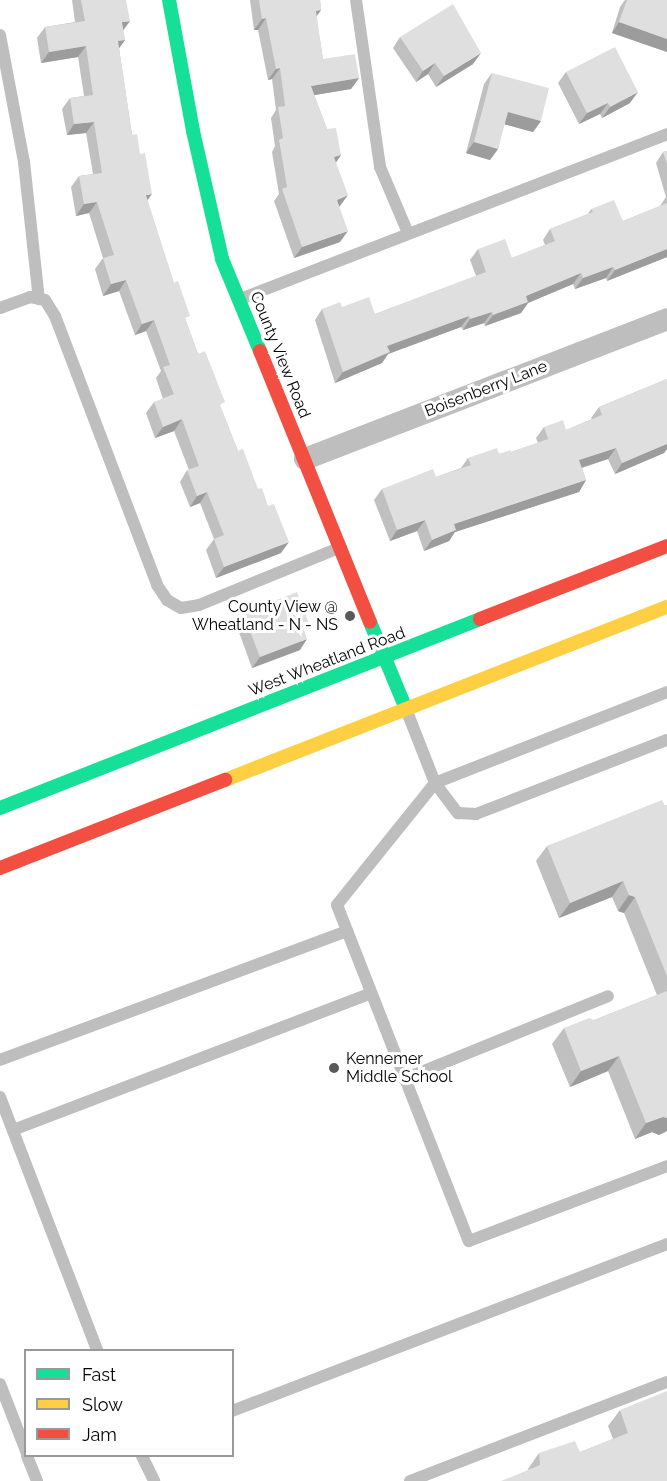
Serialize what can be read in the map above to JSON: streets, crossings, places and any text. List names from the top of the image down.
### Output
{
  "streets": {
    "main road": ["County View Road", "West Wheatland Road"],
    "street": ["Boisenberry Lane"]
  },
  "crossings": [
    ["County View Road", "Boisenberry Lane"],
    ["County View Road", "West Wheatland Road"]
  ],
  "places": ["County View @ Wheatland - N - NS", "Kennemer Middle School"],
  "legend": ["Fast", "Slow", "Jam"]
}
